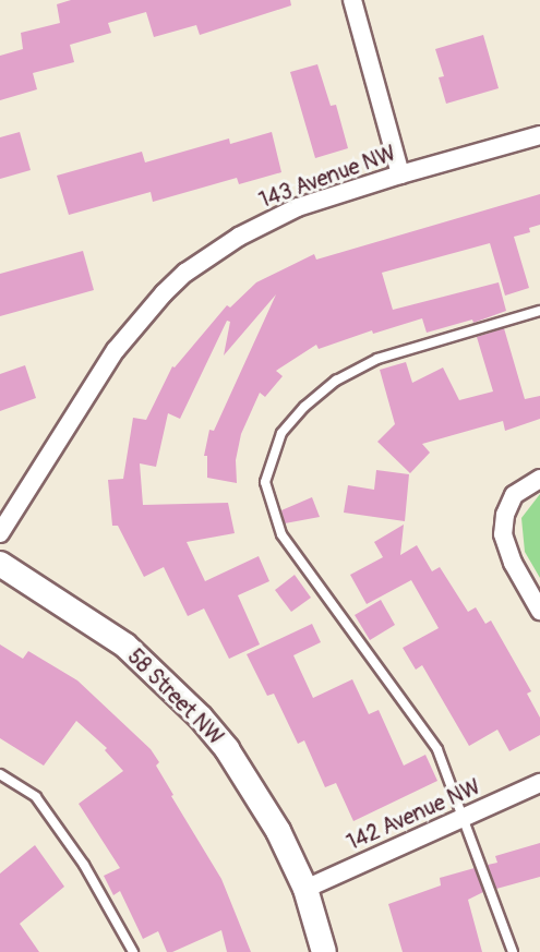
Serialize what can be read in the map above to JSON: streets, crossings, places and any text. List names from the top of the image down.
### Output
{
  "streets": {
    "street": ["143 Avenue NW", "58 Street NW", "142 Avenue NW"]
  },
  "crossings": [
    ["58 Street NW", "142 Avenue NW"]
  ]
}
